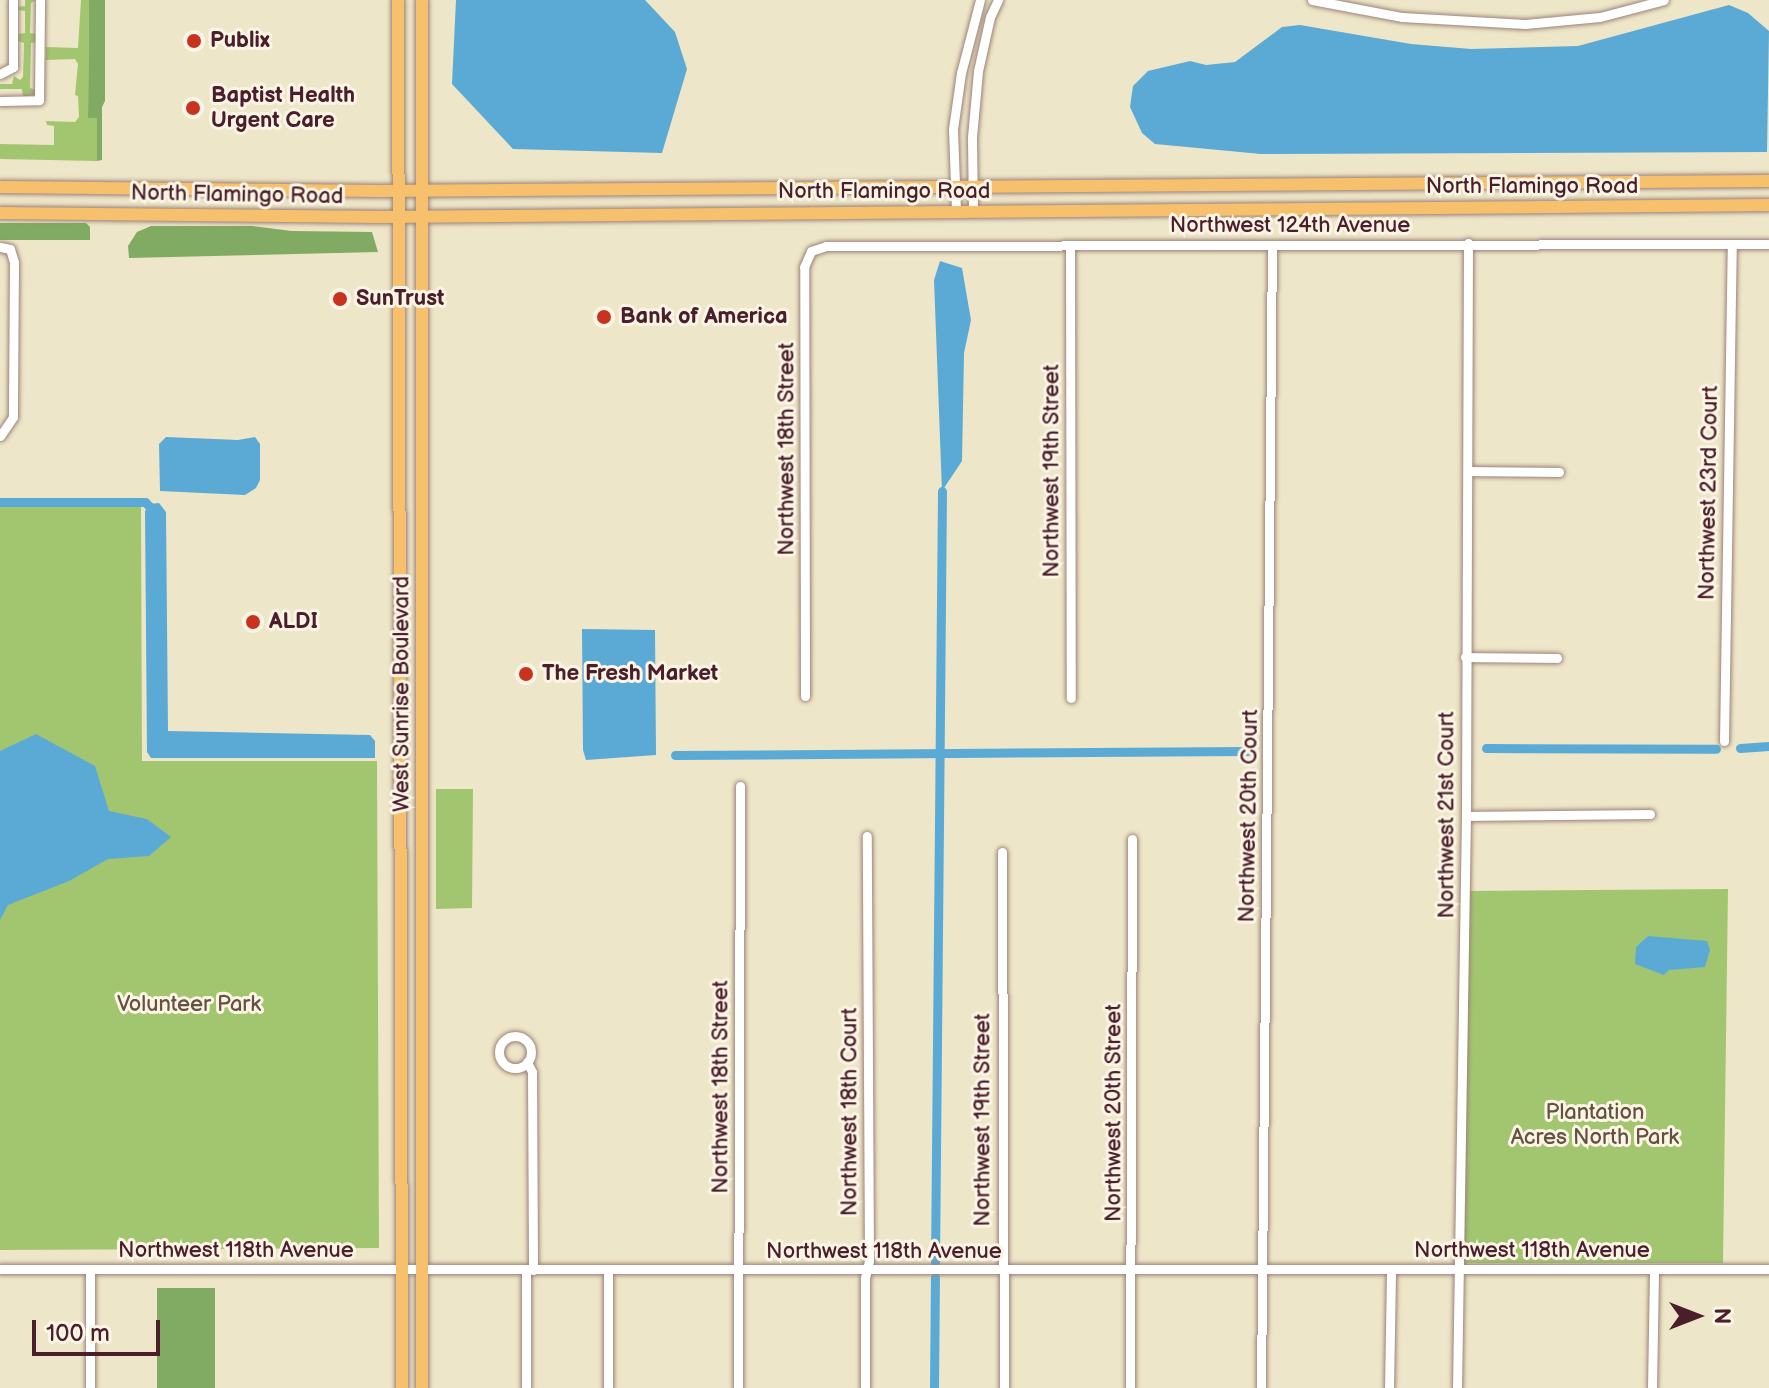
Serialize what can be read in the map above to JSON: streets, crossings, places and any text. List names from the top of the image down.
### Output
{
  "streets": {
    "highway": ["North Flamingo Road", "West Sunrise Boulevard"],
    "street": [
      "Northwest 124th Avenue",
      "Northwest 18th Street",
      "Northwest 19th Street",
      "Northwest 23rd Court",
      "Northwest 21st Court",
      "Northwest 20th Court",
      "Northwest 18th Court",
      "Northwest 20th Street",
      "Northwest 118th Avenue"
    ]
  },
  "crossings": [
    ["North Flamingo Road", "West Sunrise Boulevard"],
    ["Northwest 124th Avenue", "Northwest 18th Street"],
    ["Northwest 124th Avenue", "Northwest 19th Street"],
    ["Northwest 124th Avenue", "Northwest 23rd Court"],
    ["Northwest 124th Avenue", "Northwest 21st Court"],
    ["Northwest 124th Avenue", "Northwest 20th Court"],
    ["Northwest 18th Street", "Northwest 118th Avenue"],
    ["Northwest 19th Street", "Northwest 118th Avenue"],
    ["West Sunrise Boulevard", "Northwest 118th Avenue"],
    ["Northwest 21st Court", "Northwest 118th Avenue"],
    ["Northwest 20th Court", "Northwest 118th Avenue"],
    ["Northwest 18th Court", "Northwest 118th Avenue"],
    ["Northwest 20th Street", "Northwest 118th Avenue"]
  ],
  "parks": ["Volunteer Park", "Plantation Acres North Park"],
  "places": [
    "Publix",
    "Baptist Health Urgent Care",
    "SunTrust",
    "Bank of America",
    "ALDI",
    "The Fresh Market"
  ],
  "scale_bar": "100 m",
  "north": "right"
}
